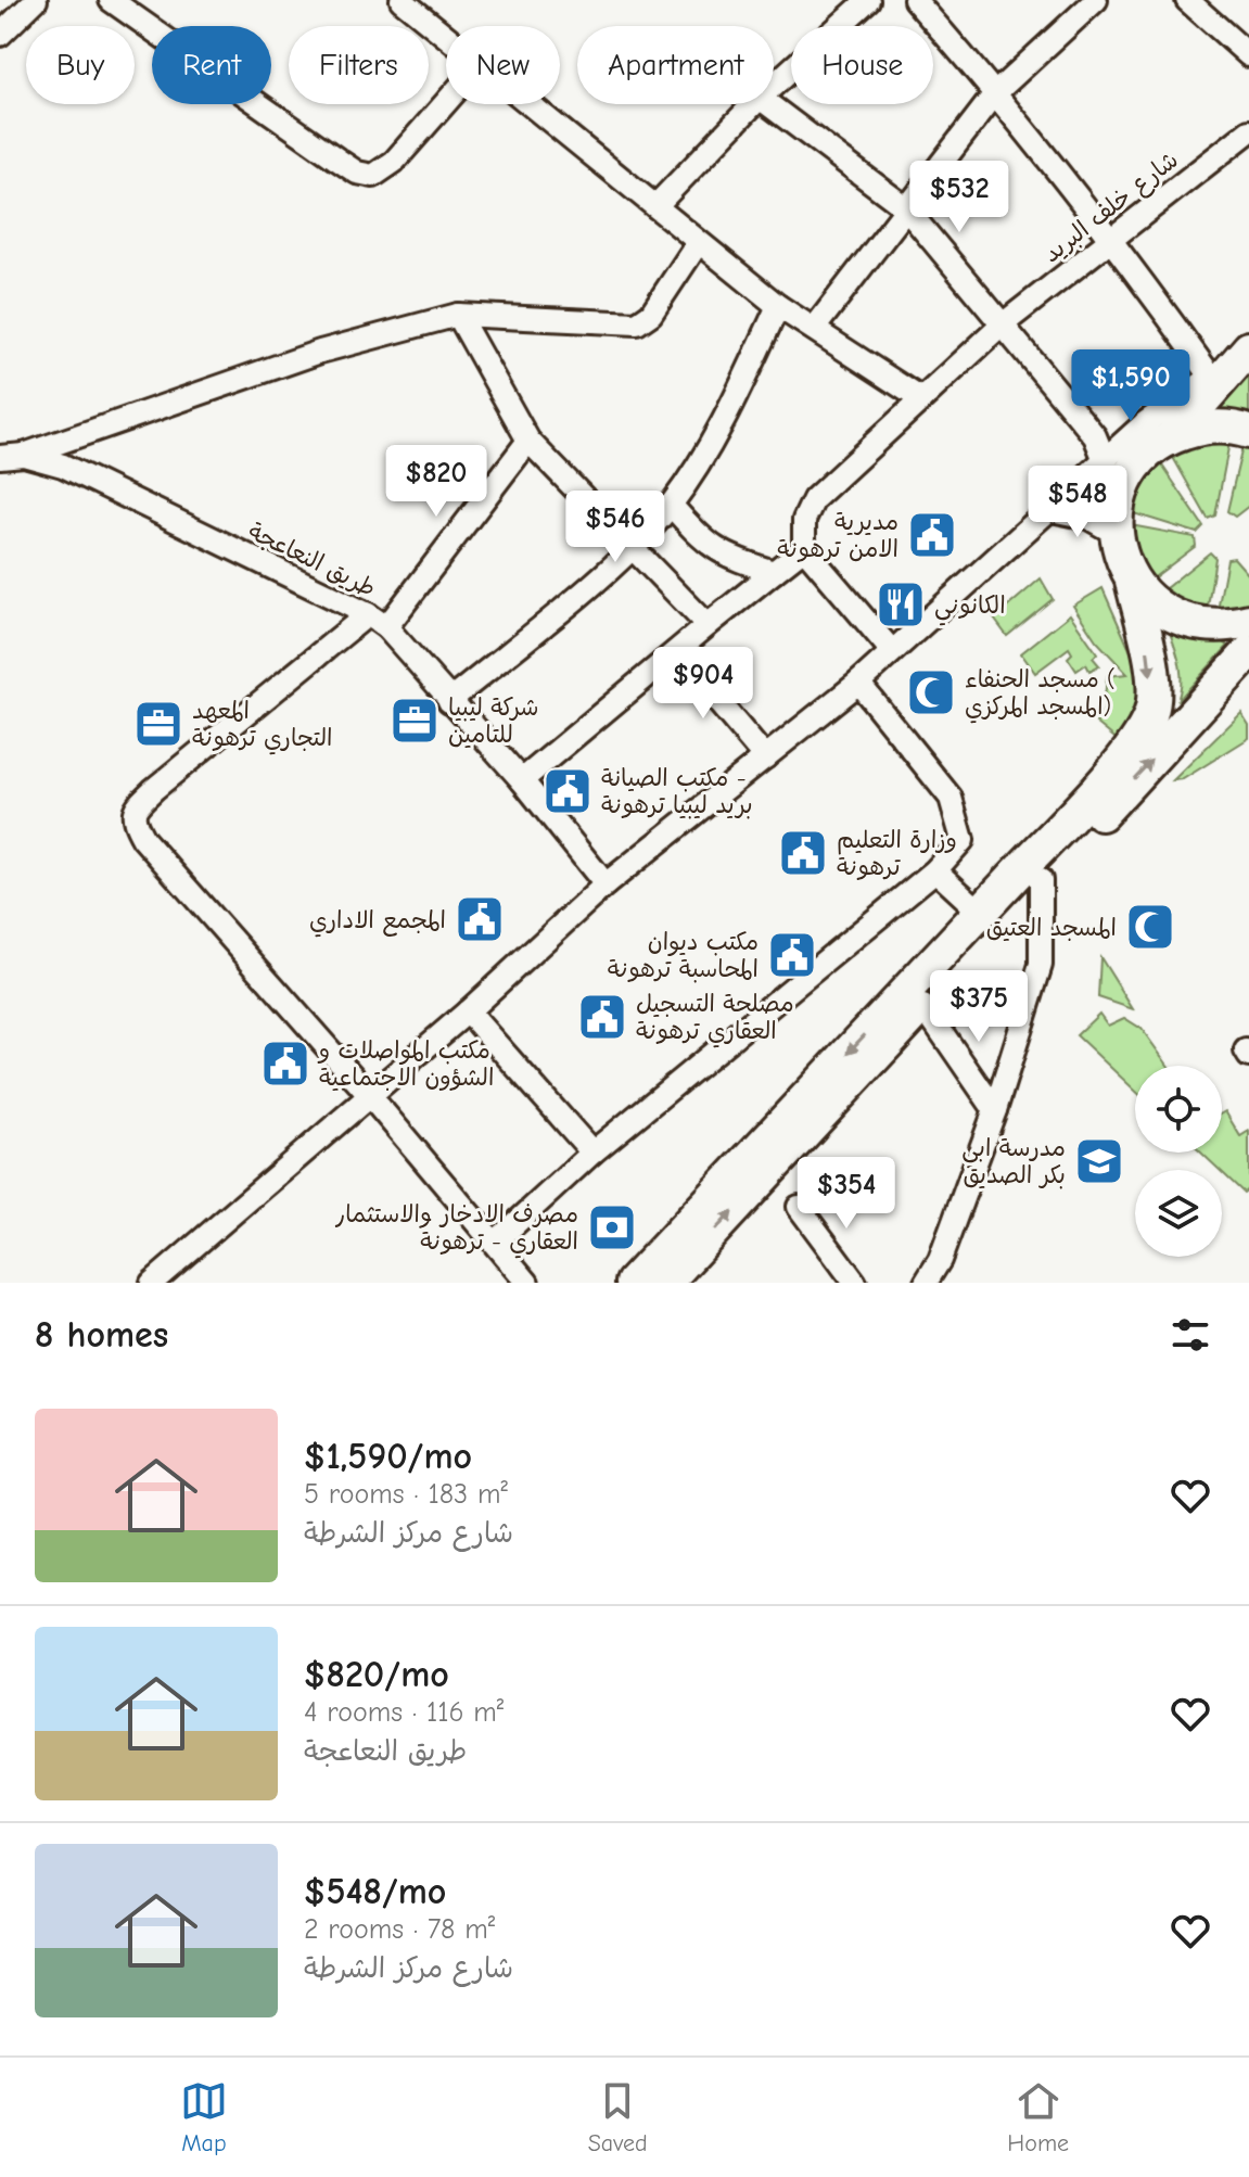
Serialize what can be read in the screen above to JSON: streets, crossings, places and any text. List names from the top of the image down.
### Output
{
  "streets": {
    "street": ["شارع خلف البريد", "طريق النعاعجة"]
  },
  "places": {
    "public building": [
      "مديرية الامن ترهونة",
      "مكتب الصيانة - بريد ليبيا ترهونة",
      "وزارة التعليم ترهونة",
      "المجمع الاداري",
      "مكتب ديوان المحاسبة ترهونة",
      "مصلحة التسجيل العقاري ترهونة",
      "مكتب المواصلات و الشؤون الاجتماعية"
    ],
    "restaurant": ["الكانوني"],
    "mosque": ["مسجد الحنفاء ( المسجد المركزي)", "المسجد العتيق"],
    "office": ["شركة ليبيا للتامين", "المعهد التجاري ترهونة"],
    "school or university": ["مدرسة ابي بكر الصديق"],
    "bank": ["مصرف الادخار والاستثمار العقاري - ترهونة"]
  },
  "page": {
    "chip": [
      "Buy",
      "Rent",
      "Filters",
      "New",
      "Apartment",
      "House"
    ],
    "price": [
      "$532",
      "$1,590",
      "$820",
      "$548",
      "$546",
      "$904",
      "$375",
      "$354"
    ],
    "heading": "8 homes",
    "list": [
      {
        "name": "$1,590/mo",
        "note": "5 rooms · 183 m² · شارع مركز الشرطة"
      },
      {
        "name": "$820/mo",
        "note": "4 rooms · 116 m² · طريق النعاعجة"
      },
      {
        "name": "$548/mo",
        "note": "2 rooms · 78 m² · شارع مركز الشرطة"
      }
    ],
    "tabs": ["Map", "Saved", "Home"]
  }
}
